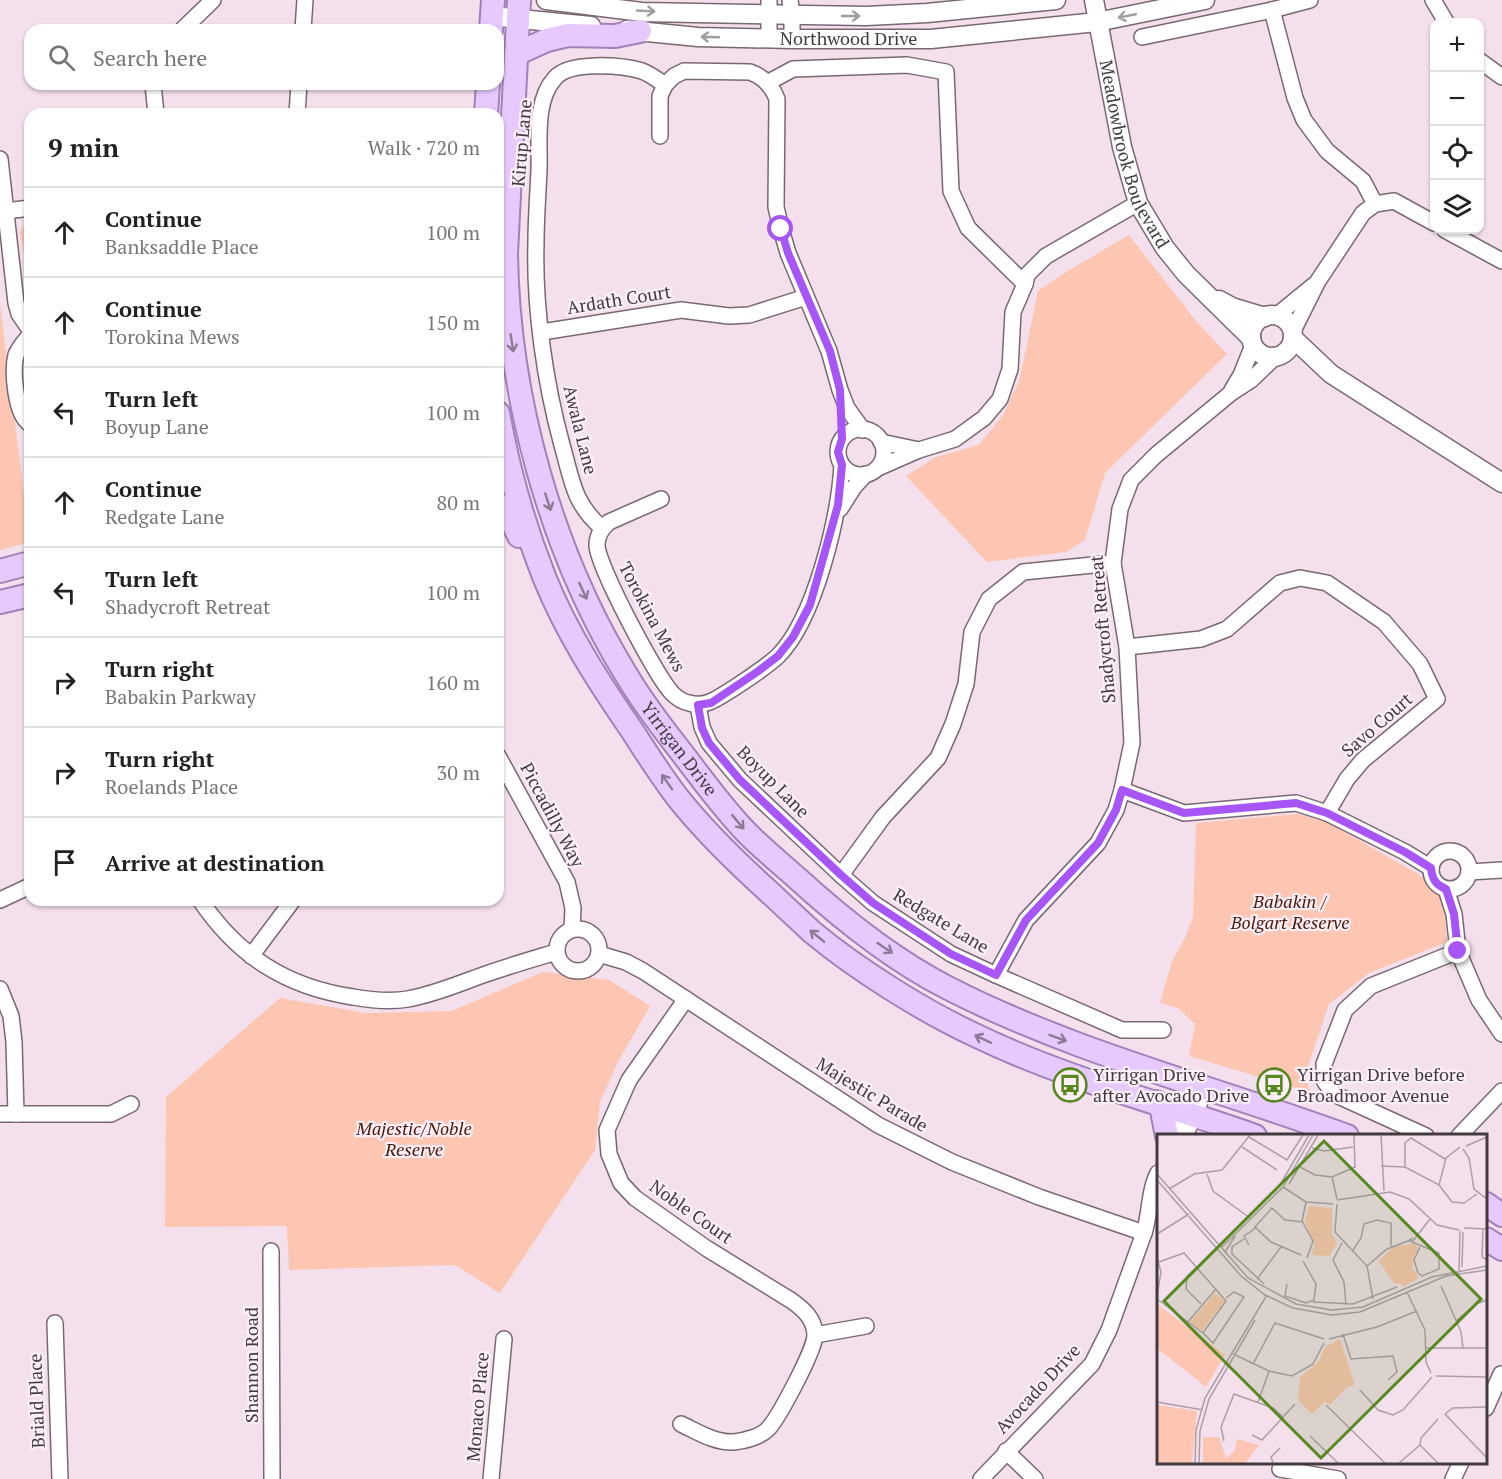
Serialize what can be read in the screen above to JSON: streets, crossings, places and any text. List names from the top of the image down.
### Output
{
  "streets": {
    "main road": ["Yirrigan Drive"],
    "street": [
      "Northwood Drive",
      "Kirup Lane",
      "Meadowbrook Boulevard",
      "Ardath Court",
      "Awala Lane",
      "Torokina Mews",
      "Shadycroft Retreat",
      "Savo Court",
      "Boyup Lane",
      "Piccadilly Way",
      "Redgate Lane",
      "Majestic Parade",
      "Noble Court",
      "Shannon Road",
      "Avocado Drive",
      "Briald Place",
      "Monaco Place"
    ]
  },
  "crossings": [
    ["Northwood Drive", "Meadowbrook Boulevard"],
    ["Northwood Drive", "Yirrigan Drive"],
    ["Kirup Lane", "Ardath Court"],
    ["Kirup Lane", "Awala Lane"],
    ["Meadowbrook Boulevard", "Shadycroft Retreat"],
    ["Ardath Court", "Awala Lane"],
    ["Awala Lane", "Torokina Mews"],
    ["Torokina Mews", "Boyup Lane"],
    ["Shadycroft Retreat", "Savo Court"],
    ["Shadycroft Retreat", "Redgate Lane"],
    ["Boyup Lane", "Redgate Lane"],
    ["Piccadilly Way", "Majestic Parade"],
    ["Majestic Parade", "Noble Court"],
    ["Majestic Parade", "Avocado Drive"]
  ],
  "parks": ["Babakin / Bolgart Reserve", "Majestic/Noble Reserve"],
  "places": {
    "bus stop": ["Yirrigan Drive after Avocado Drive", "Yirrigan Drive before Broadmoor Avenue"]
  },
  "page": {
    "map_buttons": ["+", "−"],
    "search": "Search here",
    "heading": ["9 min", "Walk · 720 m"],
    "list": [
      ["Continue", "Banksaddle Place", "100 m"],
      ["Continue", "Torokina Mews", "150 m"],
      ["Turn left", "Boyup Lane", "100 m"],
      ["Continue", "Redgate Lane", "80 m"],
      ["Turn left", "Shadycroft Retreat", "100 m"],
      ["Turn right", "Babakin Parkway", "160 m"],
      ["Turn right", "Roelands Place", "30 m"],
      "Arrive at destination"
    ]
  }
}
